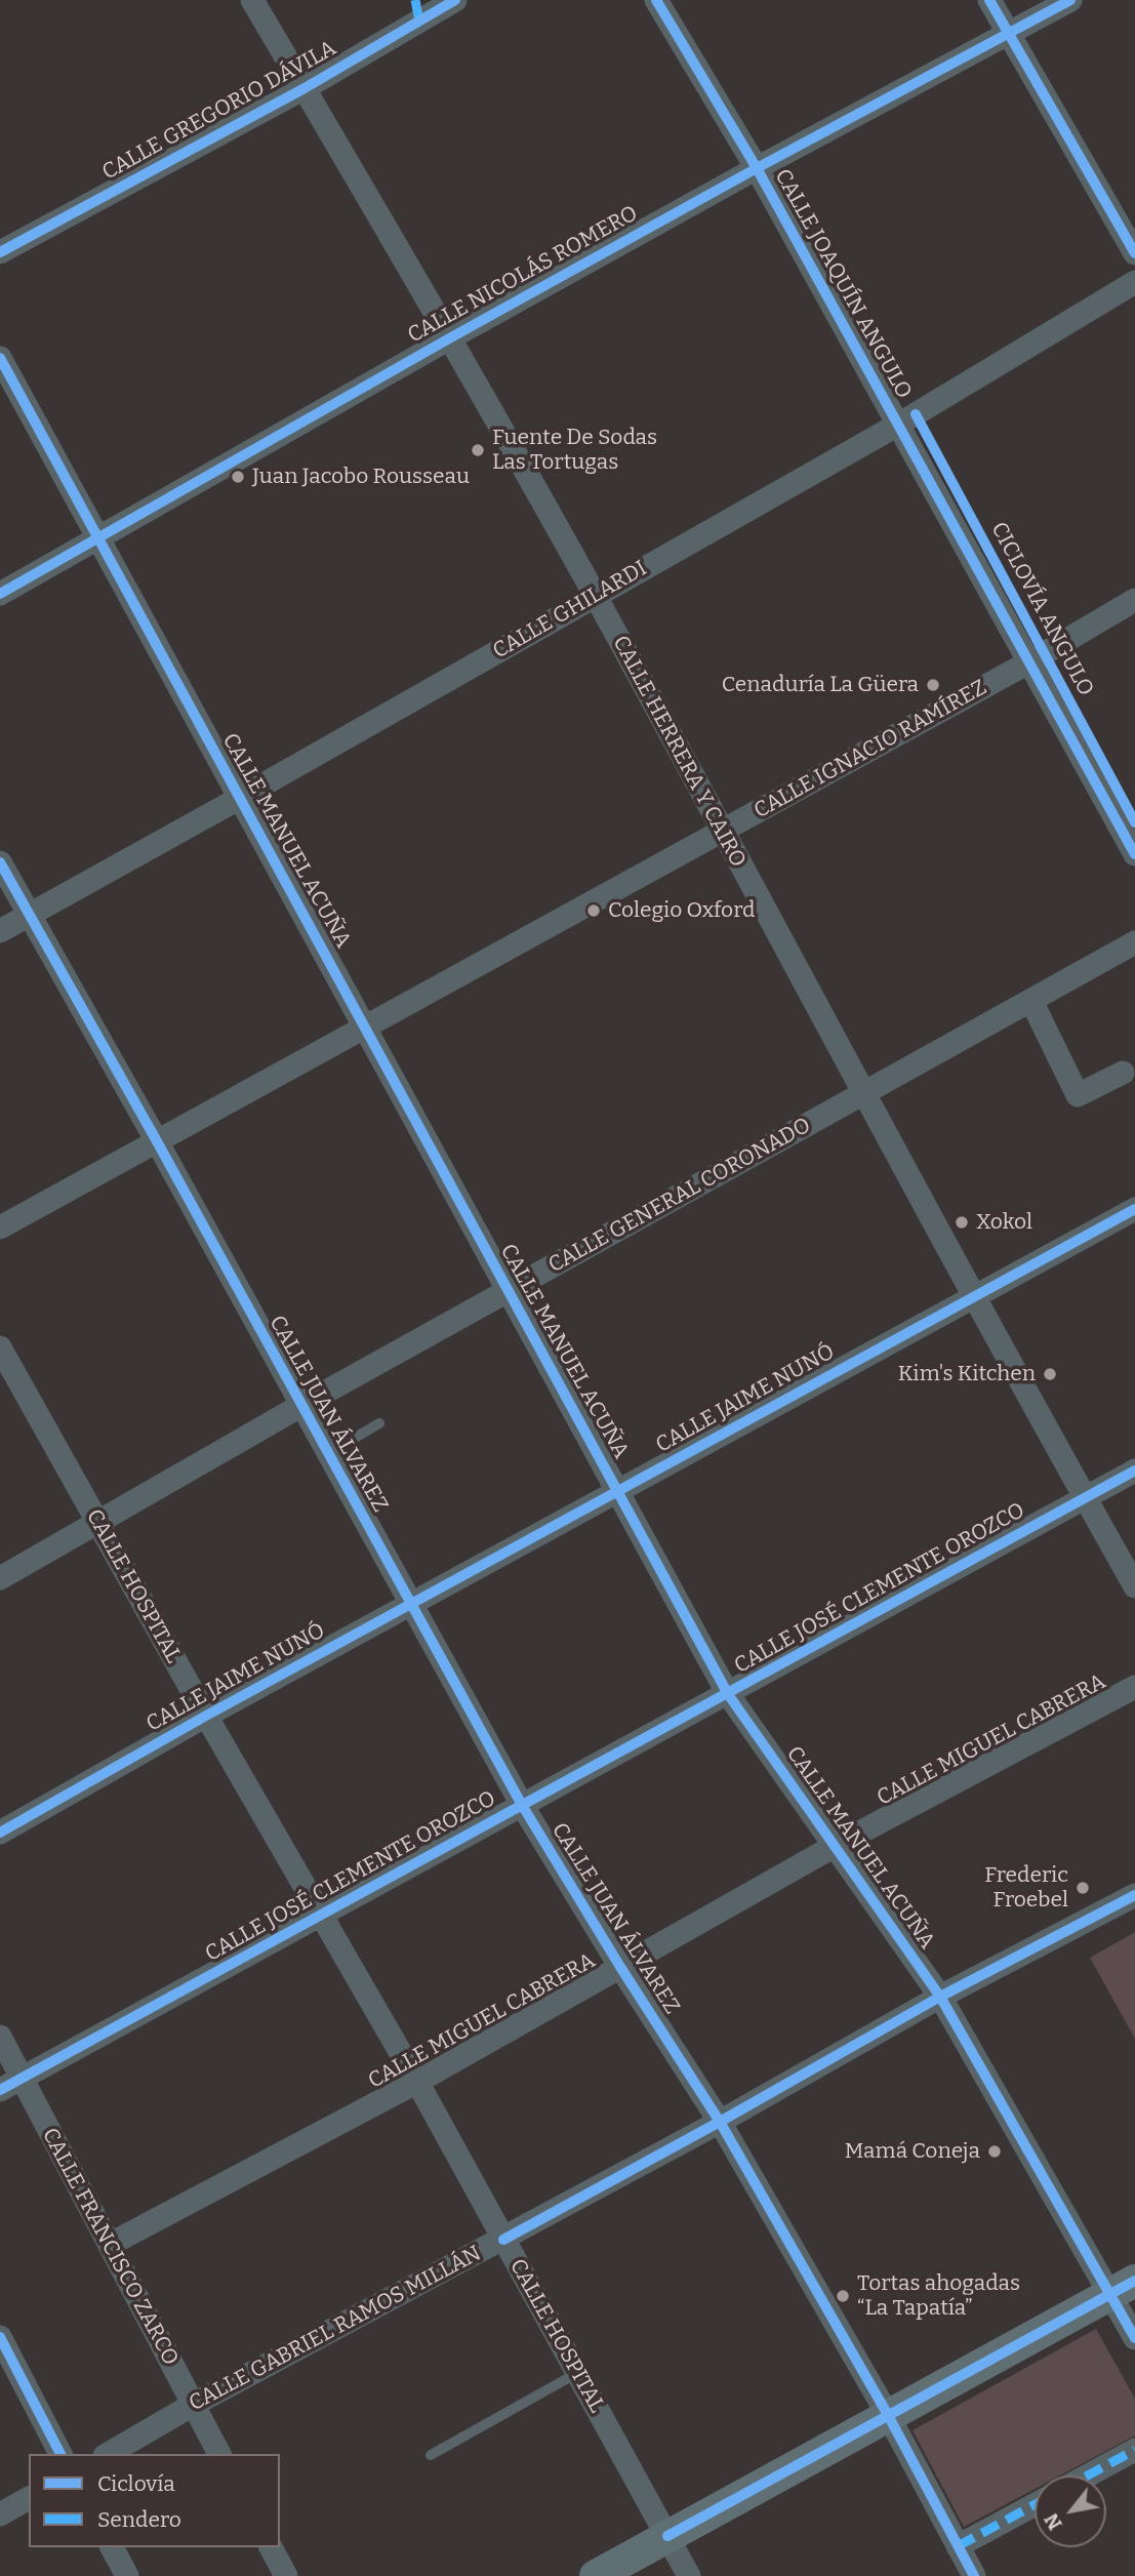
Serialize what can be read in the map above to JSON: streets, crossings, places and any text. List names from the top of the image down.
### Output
{
  "streets": {
    "street": [
      "CALLE GREGORIO DÁVILA",
      "CALLE NICOLÁS ROMERO",
      "CALLE JOAQUÍN ANGULO",
      "CALLE GHILARDI",
      "CALLE IGNACIO RAMÍREZ",
      "CALLE HERRERA Y CAIRO",
      "CALLE MANUEL ACUÑA",
      "CALLE GENERAL CORONADO",
      "CALLE JAIME NUNÓ",
      "CALLE JUAN ÁLVAREZ",
      "CALLE HOSPITAL",
      "CALLE JOSÉ CLEMENTE OROZCO",
      "CALLE MIGUEL CABRERA",
      "CALLE FRANCISCO ZARCO",
      "CALLE GABRIEL RAMOS MILLÁN"
    ],
    "cycle path": ["CICLOVÍA ANGULO"]
  },
  "crossings": [
    ["CALLE GREGORIO DÁVILA", "CALLE HERRERA Y CAIRO"],
    ["CALLE NICOLÁS ROMERO", "CALLE JOAQUÍN ANGULO"],
    ["CALLE NICOLÁS ROMERO", "CALLE HERRERA Y CAIRO"],
    ["CALLE NICOLÁS ROMERO", "CALLE MANUEL ACUÑA"],
    ["CALLE JOAQUÍN ANGULO", "CALLE GHILARDI"],
    ["CALLE JOAQUÍN ANGULO", "CALLE IGNACIO RAMÍREZ"],
    ["CALLE GHILARDI", "CALLE HERRERA Y CAIRO"],
    ["CALLE GHILARDI", "CALLE MANUEL ACUÑA"],
    ["CALLE GHILARDI", "CALLE JUAN ÁLVAREZ"],
    ["CALLE IGNACIO RAMÍREZ", "CALLE HERRERA Y CAIRO"],
    ["CALLE IGNACIO RAMÍREZ", "CALLE MANUEL ACUÑA"],
    ["CALLE IGNACIO RAMÍREZ", "CALLE JUAN ÁLVAREZ"],
    ["CALLE HERRERA Y CAIRO", "CALLE GENERAL CORONADO"],
    ["CALLE HERRERA Y CAIRO", "CALLE JAIME NUNÓ"],
    ["CALLE HERRERA Y CAIRO", "CALLE JOSÉ CLEMENTE OROZCO"],
    ["CALLE MANUEL ACUÑA", "CALLE GENERAL CORONADO"],
    ["CALLE MANUEL ACUÑA", "CALLE JAIME NUNÓ"],
    ["CALLE MANUEL ACUÑA", "CALLE JOSÉ CLEMENTE OROZCO"],
    ["CALLE MANUEL ACUÑA", "CALLE MIGUEL CABRERA"],
    ["CALLE MANUEL ACUÑA", "CALLE GABRIEL RAMOS MILLÁN"],
    ["CALLE GENERAL CORONADO", "CALLE JUAN ÁLVAREZ"],
    ["CALLE GENERAL CORONADO", "CALLE HOSPITAL"],
    ["CALLE JAIME NUNÓ", "CALLE JUAN ÁLVAREZ"],
    ["CALLE JAIME NUNÓ", "CALLE HOSPITAL"],
    ["CALLE JUAN ÁLVAREZ", "CALLE JOSÉ CLEMENTE OROZCO"],
    ["CALLE JUAN ÁLVAREZ", "CALLE MIGUEL CABRERA"],
    ["CALLE JUAN ÁLVAREZ", "CALLE GABRIEL RAMOS MILLÁN"],
    ["CALLE HOSPITAL", "CALLE JOSÉ CLEMENTE OROZCO"],
    ["CALLE HOSPITAL", "CALLE MIGUEL CABRERA"],
    ["CALLE HOSPITAL", "CALLE GABRIEL RAMOS MILLÁN"],
    ["CALLE JOSÉ CLEMENTE OROZCO", "CALLE FRANCISCO ZARCO"],
    ["CALLE MIGUEL CABRERA", "CALLE FRANCISCO ZARCO"],
    ["CALLE FRANCISCO ZARCO", "CALLE GABRIEL RAMOS MILLÁN"]
  ],
  "places": [
    "Fuente De Sodas Las Tortugas",
    "Juan Jacobo Rousseau",
    "Cenaduría La Güera",
    "Colegio Oxford",
    "Xokol",
    "Kim's Kitchen",
    "Frederic Froebel",
    "Mamá Coneja",
    "Tortas ahogadas “La Tapatía”"
  ],
  "legend": ["Ciclovía", "Sendero"],
  "north": "bottom left"
}
